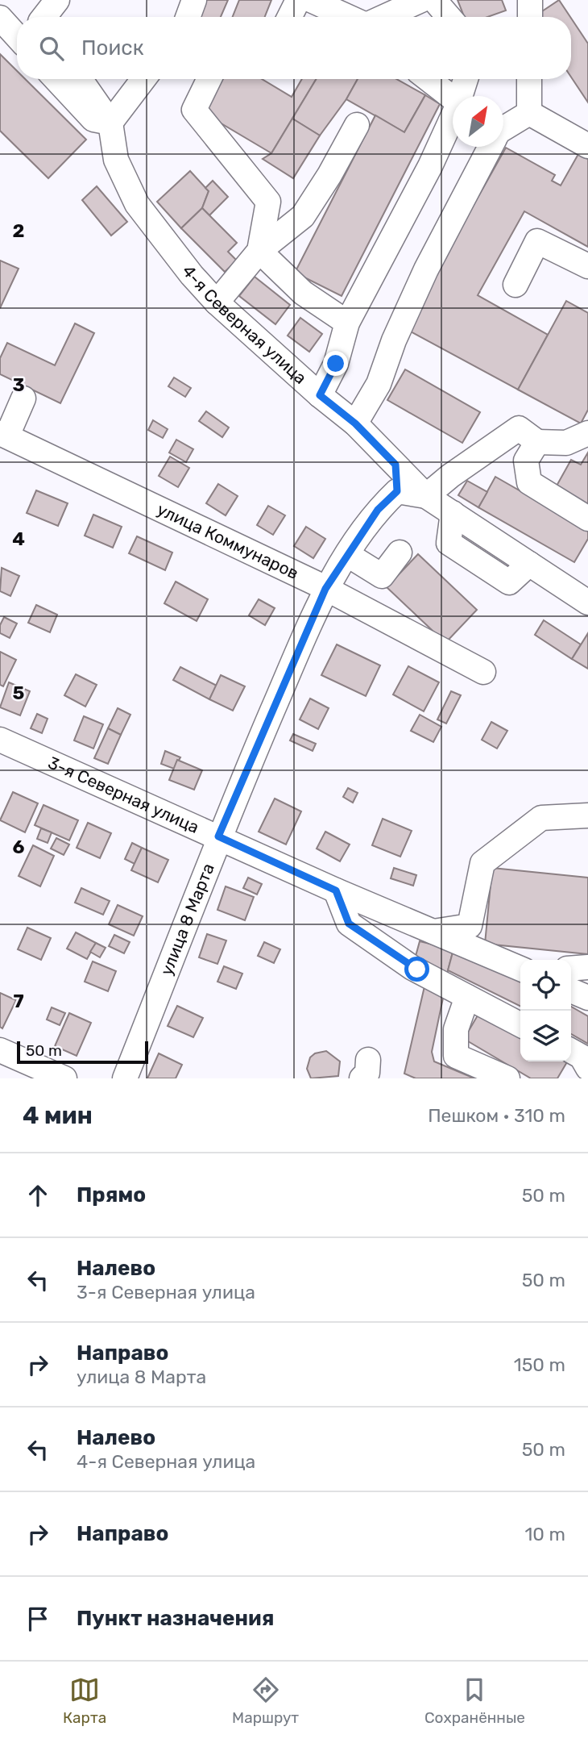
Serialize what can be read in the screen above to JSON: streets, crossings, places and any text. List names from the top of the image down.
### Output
{
  "streets": {
    "street": [
      "4-я Северная улица",
      "улица Коммунаров",
      "3-я Северная улица",
      "улица 8 Марта"
    ]
  },
  "crossings": [
    ["улица Коммунаров", "улица 8 Марта"],
    ["3-я Северная улица", "улица 8 Марта"]
  ],
  "scale_bar": "50 m",
  "north": "top right",
  "page": {
    "search": "Поиск",
    "scale": "50 m",
    "heading": ["4 мин", "Пешком · 310 m"],
    "list": [
      ["Прямо", "50 m"],
      ["Налево", "3-я Северная улица", "50 m"],
      ["Направо", "улица 8 Марта", "150 m"],
      ["Налево", "4-я Северная улица", "50 m"],
      ["Направо", "10 m"],
      "Пункт назначения"
    ],
    "nav": ["Карта", "Маршрут", "Сохранённые"]
  },
  "grid": {
    "rows": [
      "2",
      "3",
      "4",
      "5",
      "6",
      "7"
    ]
  }
}
